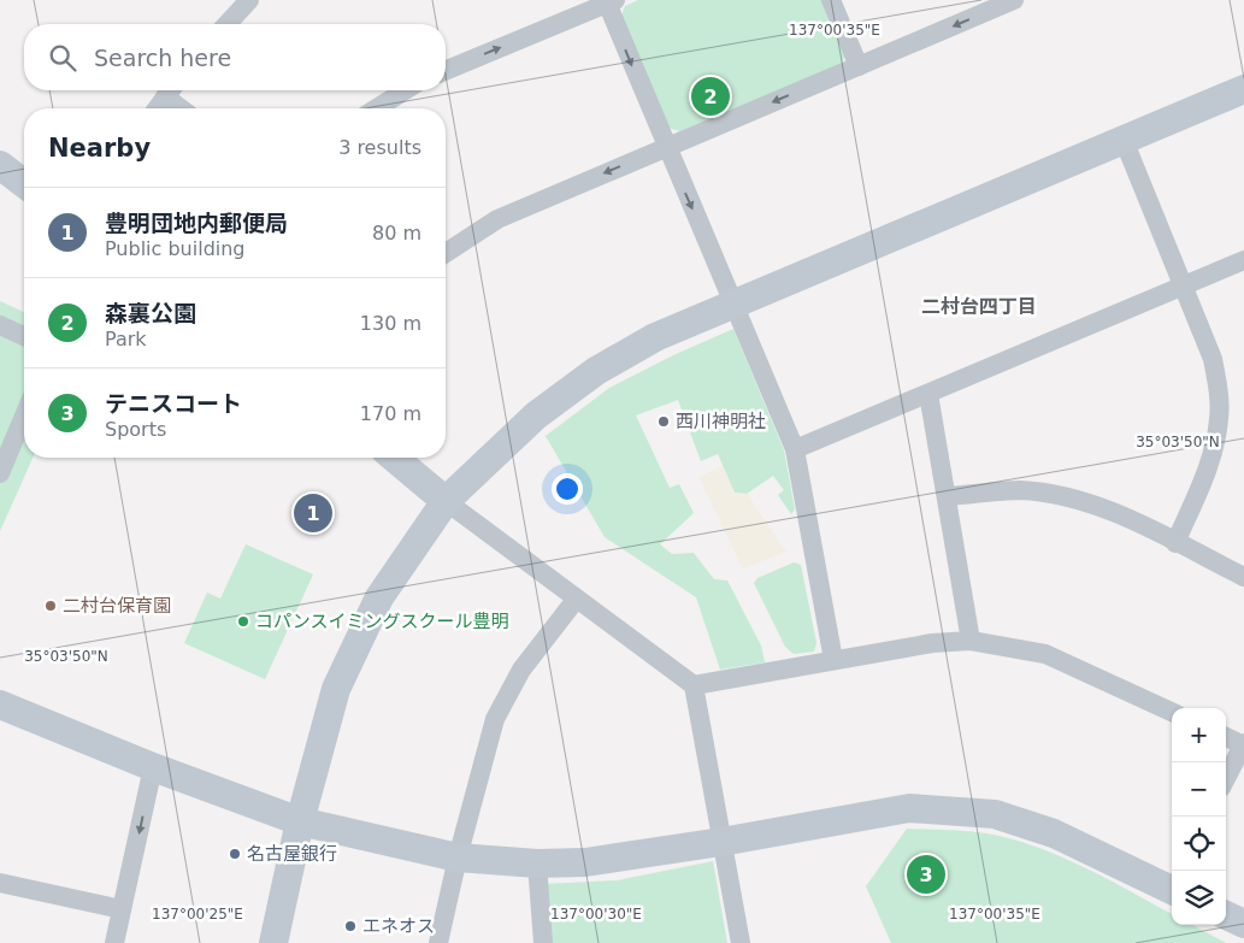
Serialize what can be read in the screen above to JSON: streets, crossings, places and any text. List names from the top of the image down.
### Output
{
  "districts": ["二村台四丁目"],
  "places": [
    "西川神明社",
    "二村台保育園",
    "コパンスイミングスクール豊明",
    "名古屋銀行",
    "エネオス"
  ],
  "page": {
    "search": "Search here",
    "pins": ["2", "1", "3"],
    "heading": ["Nearby", "3 results"],
    "list": [
      {
        "mark": "1",
        "name": "豊明団地内郵便局",
        "note": "Public building",
        "value": "80 m"
      },
      {
        "mark": "2",
        "name": "森裏公園",
        "note": "Park",
        "value": "130 m"
      },
      {
        "mark": "3",
        "name": "テニスコート",
        "note": "Sports",
        "value": "170 m"
      }
    ],
    "map_buttons": ["+", "−"]
  },
  "coordinates": [
    "137°00'35\"E",
    "35°03'50\"N",
    "137°00'25\"E",
    "137°00'30\"E"
  ]
}
